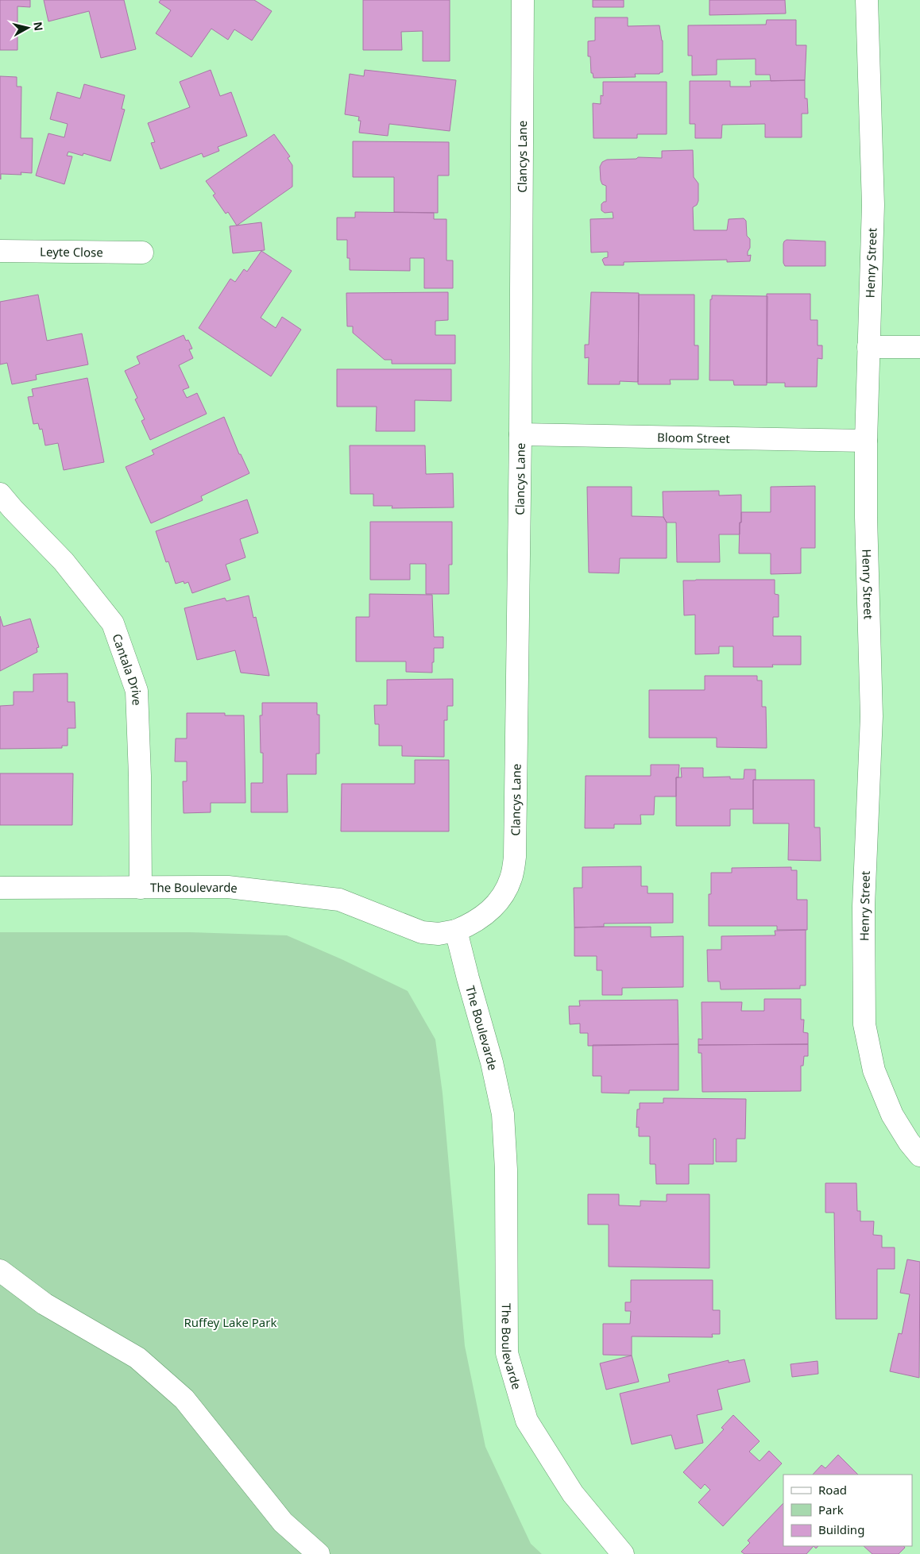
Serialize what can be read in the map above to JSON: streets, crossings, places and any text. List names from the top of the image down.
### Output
{
  "streets": {
    "street": [
      "Clancys Lane",
      "Leyte Close",
      "Henry Street",
      "Bloom Street",
      "Cantala Drive",
      "The Boulevarde"
    ]
  },
  "crossings": [
    ["Clancys Lane", "Bloom Street"],
    ["Clancys Lane", "The Boulevarde"],
    ["Henry Street", "Bloom Street"],
    ["Cantala Drive", "The Boulevarde"]
  ],
  "parks": ["Ruffey Lake Park"],
  "legend": ["Road", "Park", "Building"],
  "north": "right"
}
